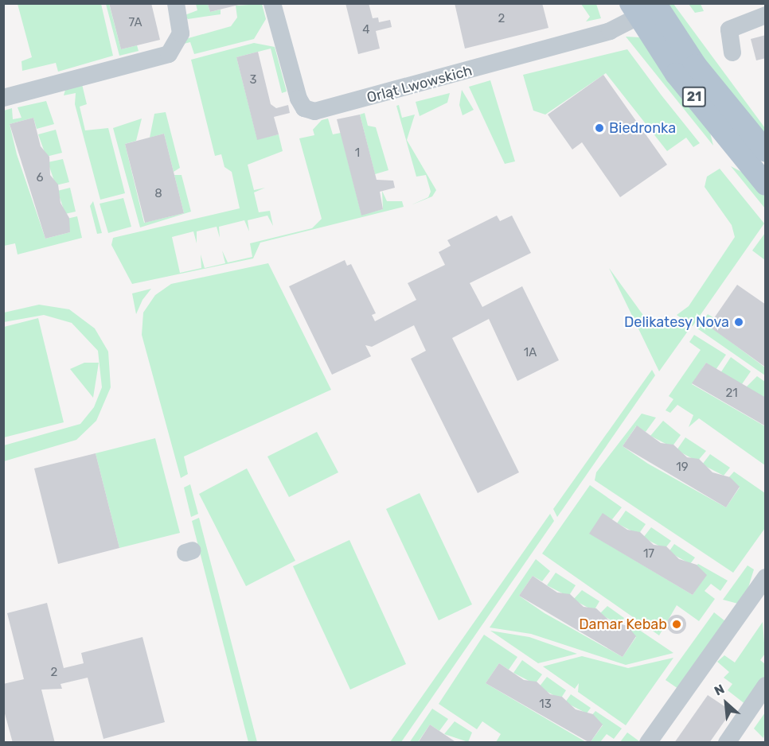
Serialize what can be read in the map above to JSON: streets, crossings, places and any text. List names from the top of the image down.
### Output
{
  "streets": {
    "main road": ["21"],
    "street": ["Orląt Lwowskich"]
  },
  "crossings": [
    ["Orląt Lwowskich", "21"]
  ],
  "places": ["Biedronka", "Delikatesy Nova", "Damar Kebab"],
  "house_numbers": [
    "2",
    "7A",
    "4",
    "3",
    "1",
    "6",
    "8",
    "1A",
    "21",
    "19",
    "17",
    "2",
    "13"
  ],
  "north": "top left"
}
